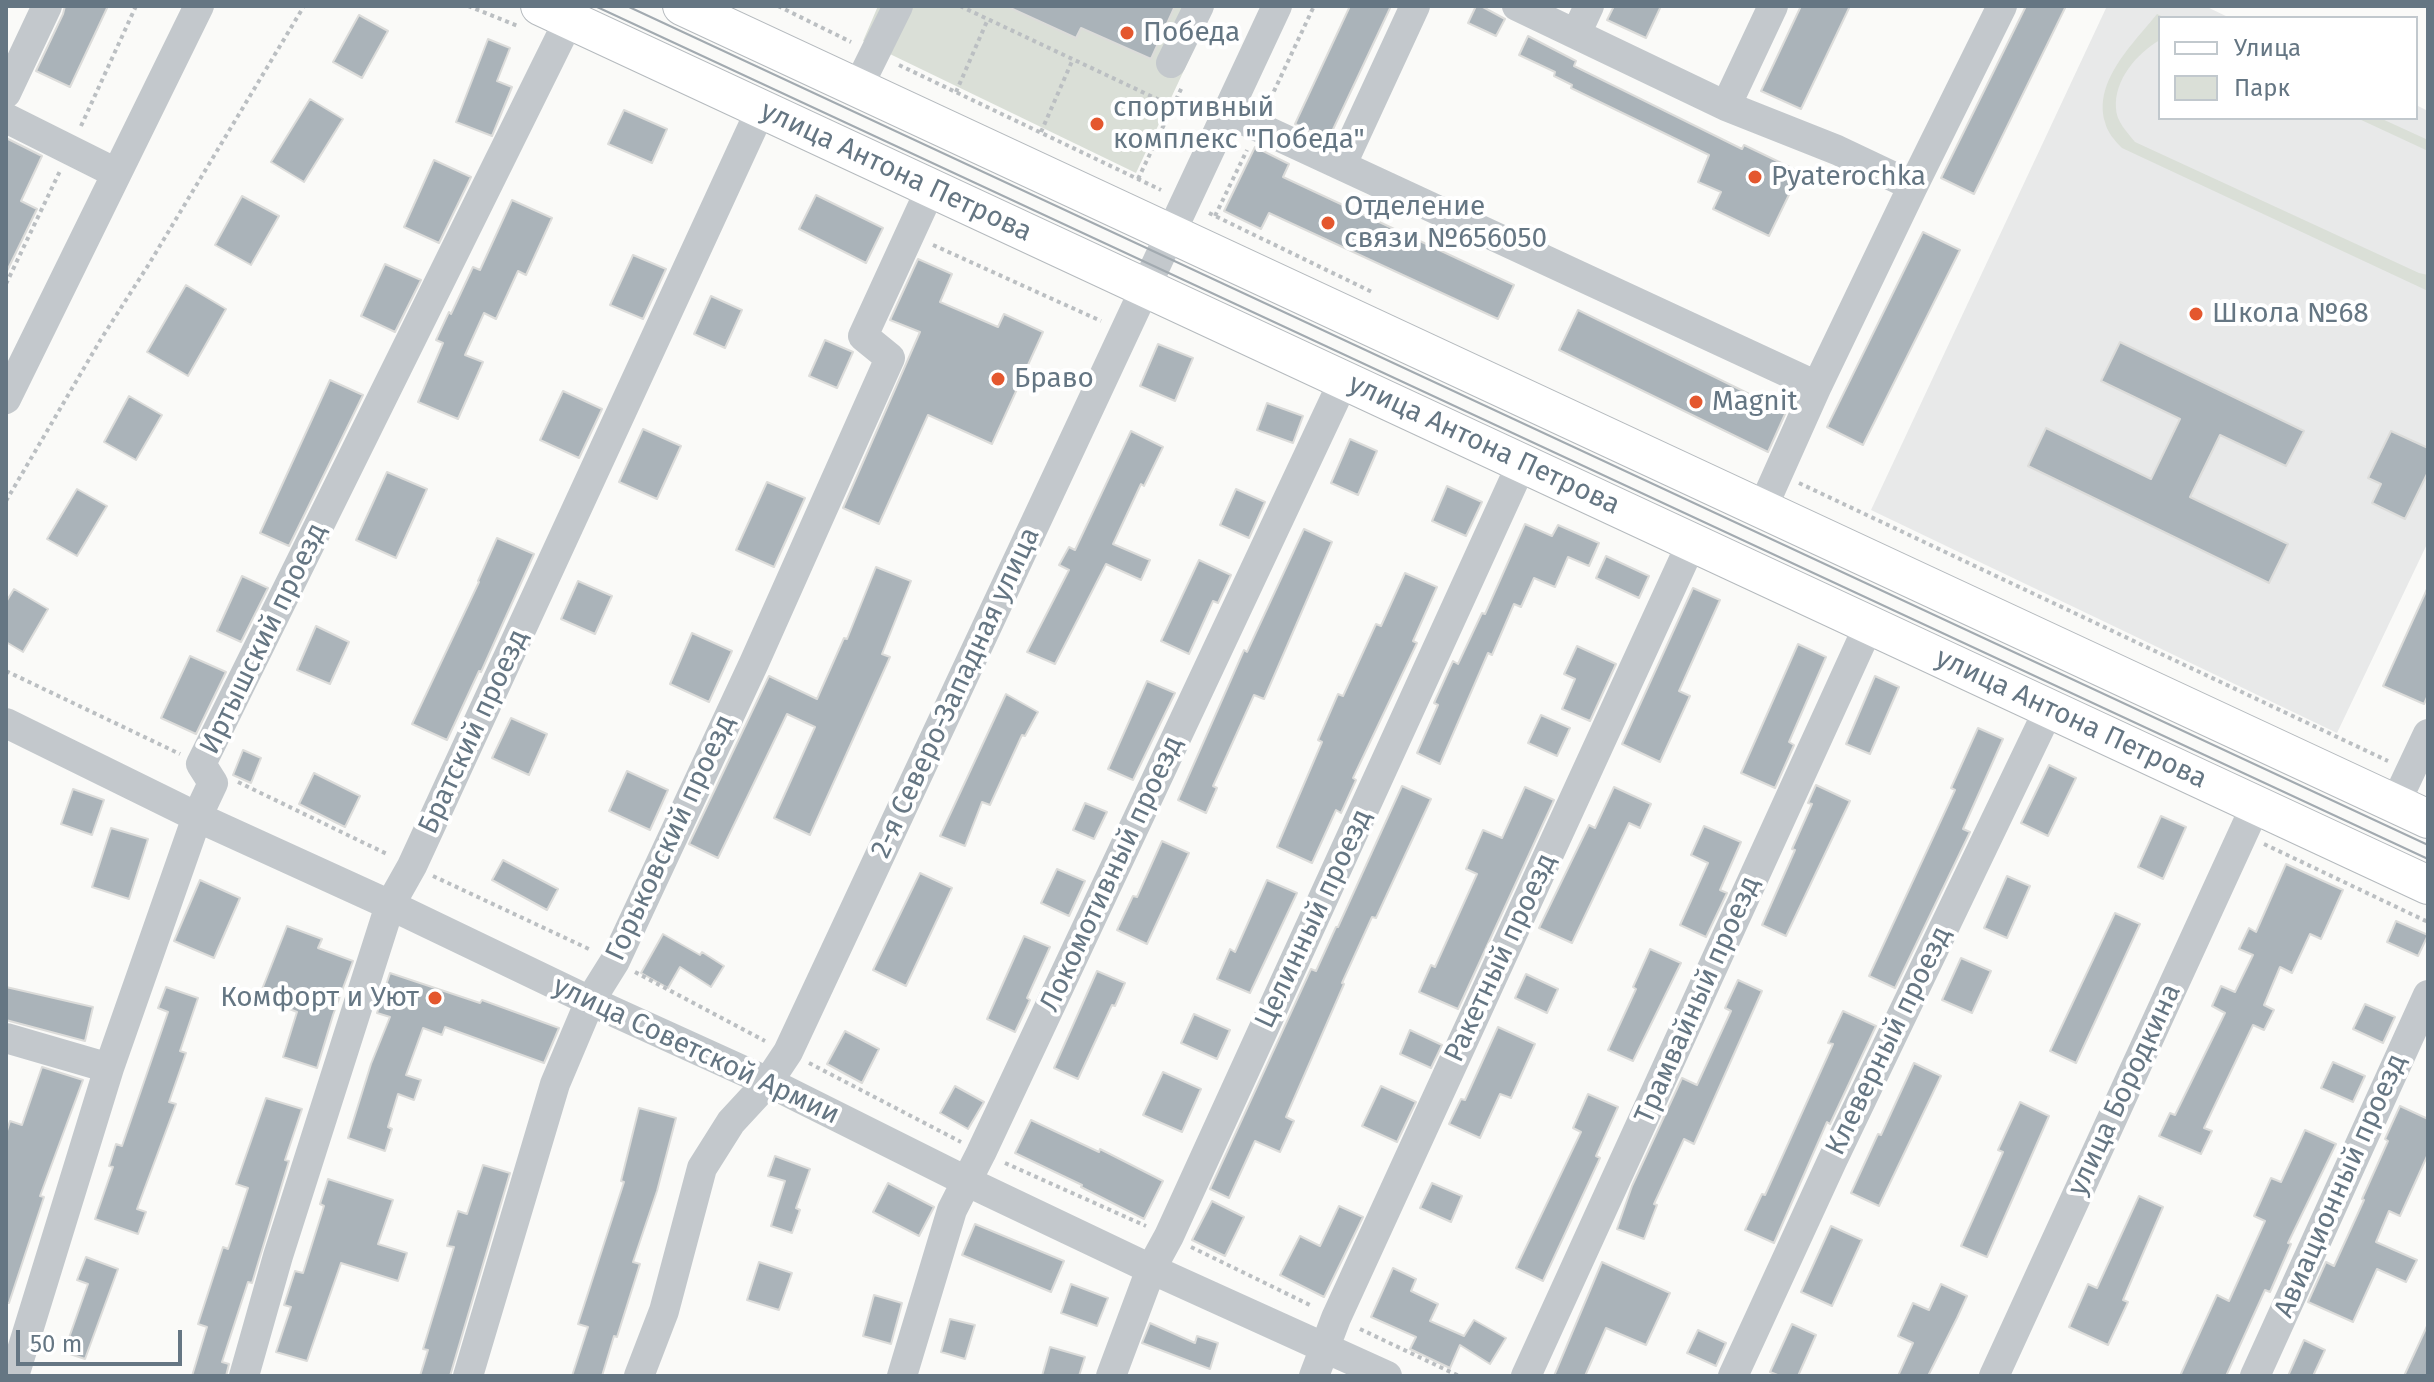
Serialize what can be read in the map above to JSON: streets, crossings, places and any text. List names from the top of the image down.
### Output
{
  "streets": {
    "main road": ["улица Антона Петрова"],
    "street": [
      "Иртышский проезд",
      "2-я Северо-Западная улица",
      "Братский проезд",
      "Горьковский проезд",
      "Локомотивный проезд",
      "Целинный проезд",
      "Ракетный проезд",
      "Трамвайный проезд",
      "Клеверный проезд",
      "улица Советской Армии",
      "улица Бородкина",
      "Авиационный проезд"
    ]
  },
  "crossings": [
    ["улица Антона Петрова", "Иртышский проезд"],
    ["улица Антона Петрова", "2-я Северо-Западная улица"],
    ["улица Антона Петрова", "Братский проезд"],
    ["улица Антона Петрова", "Локомотивный проезд"],
    ["улица Антона Петрова", "Целинный проезд"],
    ["улица Антона Петрова", "Ракетный проезд"],
    ["улица Антона Петрова", "Трамвайный проезд"],
    ["улица Антона Петрова", "Клеверный проезд"],
    ["улица Антона Петрова", "улица Бородкина"],
    ["Иртышский проезд", "улица Советской Армии"],
    ["2-я Северо-Западная улица", "улица Советской Армии"],
    ["Братский проезд", "улица Советской Армии"],
    ["Горьковский проезд", "улица Советской Армии"],
    ["Локомотивный проезд", "улица Советской Армии"],
    ["Целинный проезд", "улица Советской Армии"],
    ["Ракетный проезд", "улица Советской Армии"]
  ],
  "places": [
    "Победа",
    "спортивный комплекс \"Победа\"",
    "Pyaterochka",
    "Отделение связи №656050",
    "Школа №68",
    "Браво",
    "Magnit",
    "Комфорт и Уют"
  ],
  "legend": ["Улица", "Парк"],
  "scale_bar": "50 m"
}
